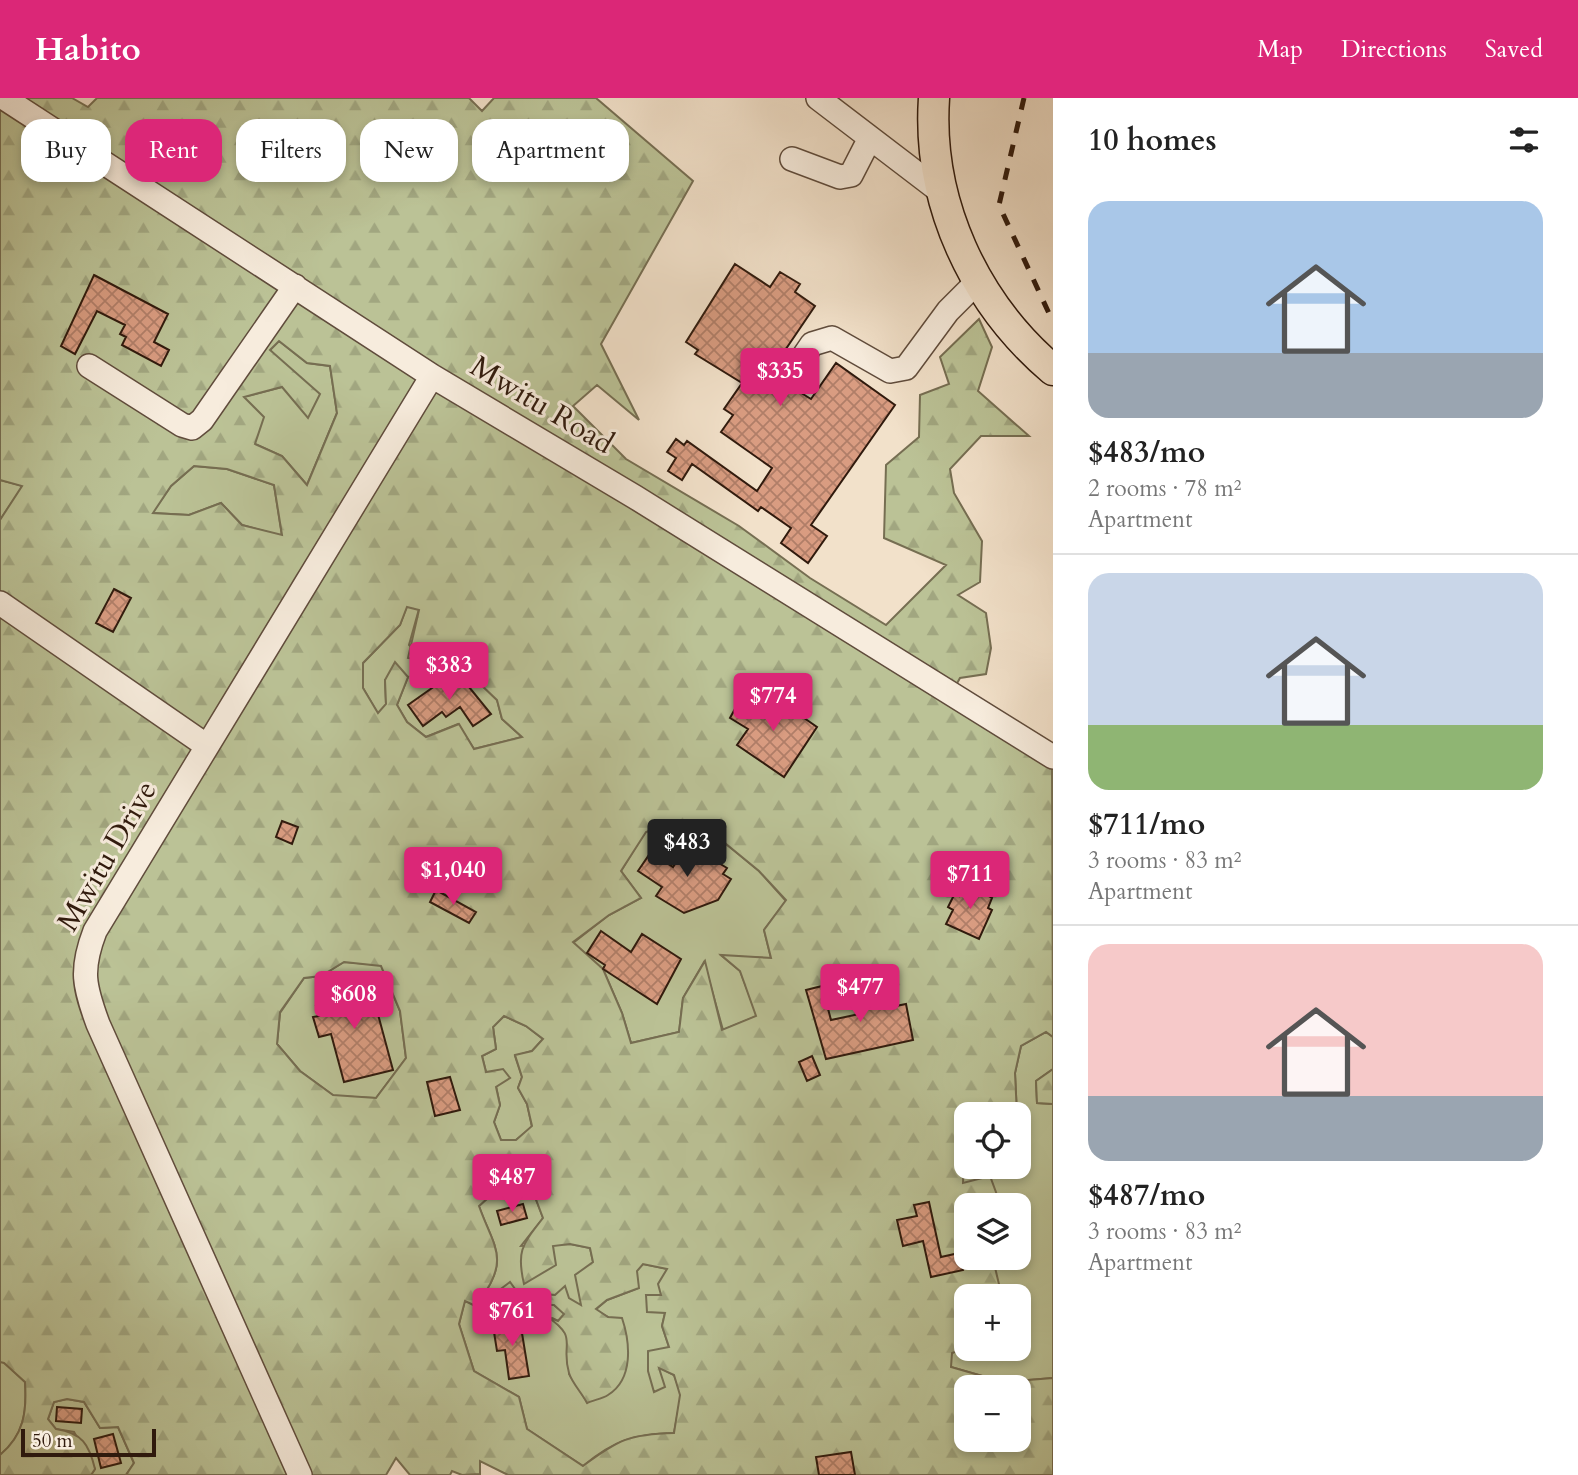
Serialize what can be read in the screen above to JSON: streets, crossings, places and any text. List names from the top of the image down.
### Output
{
  "streets": {
    "street": ["Mwitu Road", "Mwitu Drive"]
  },
  "crossings": [
    ["Mwitu Road", "Mwitu Drive"]
  ],
  "scale_bar": "50 m",
  "page": {
    "header": "Habito",
    "nav": ["Map", "Directions", "Saved"],
    "heading": "10 homes",
    "chip": [
      "Buy",
      "Rent",
      "Filters",
      "New",
      "Apartment"
    ],
    "list": [
      {
        "name": "$483/mo",
        "note": "2 rooms · 78 m² · Apartment"
      },
      {
        "name": "$711/mo",
        "note": "3 rooms · 83 m² · Apartment"
      },
      {
        "name": "$487/mo",
        "note": "3 rooms · 83 m² · Apartment"
      }
    ],
    "price": [
      "$335",
      "$383",
      "$774",
      "$483",
      "$1,040",
      "$711",
      "$477",
      "$608",
      "$487",
      "$761"
    ],
    "map_buttons": ["+", "−"],
    "scale": "50 m"
  }
}
